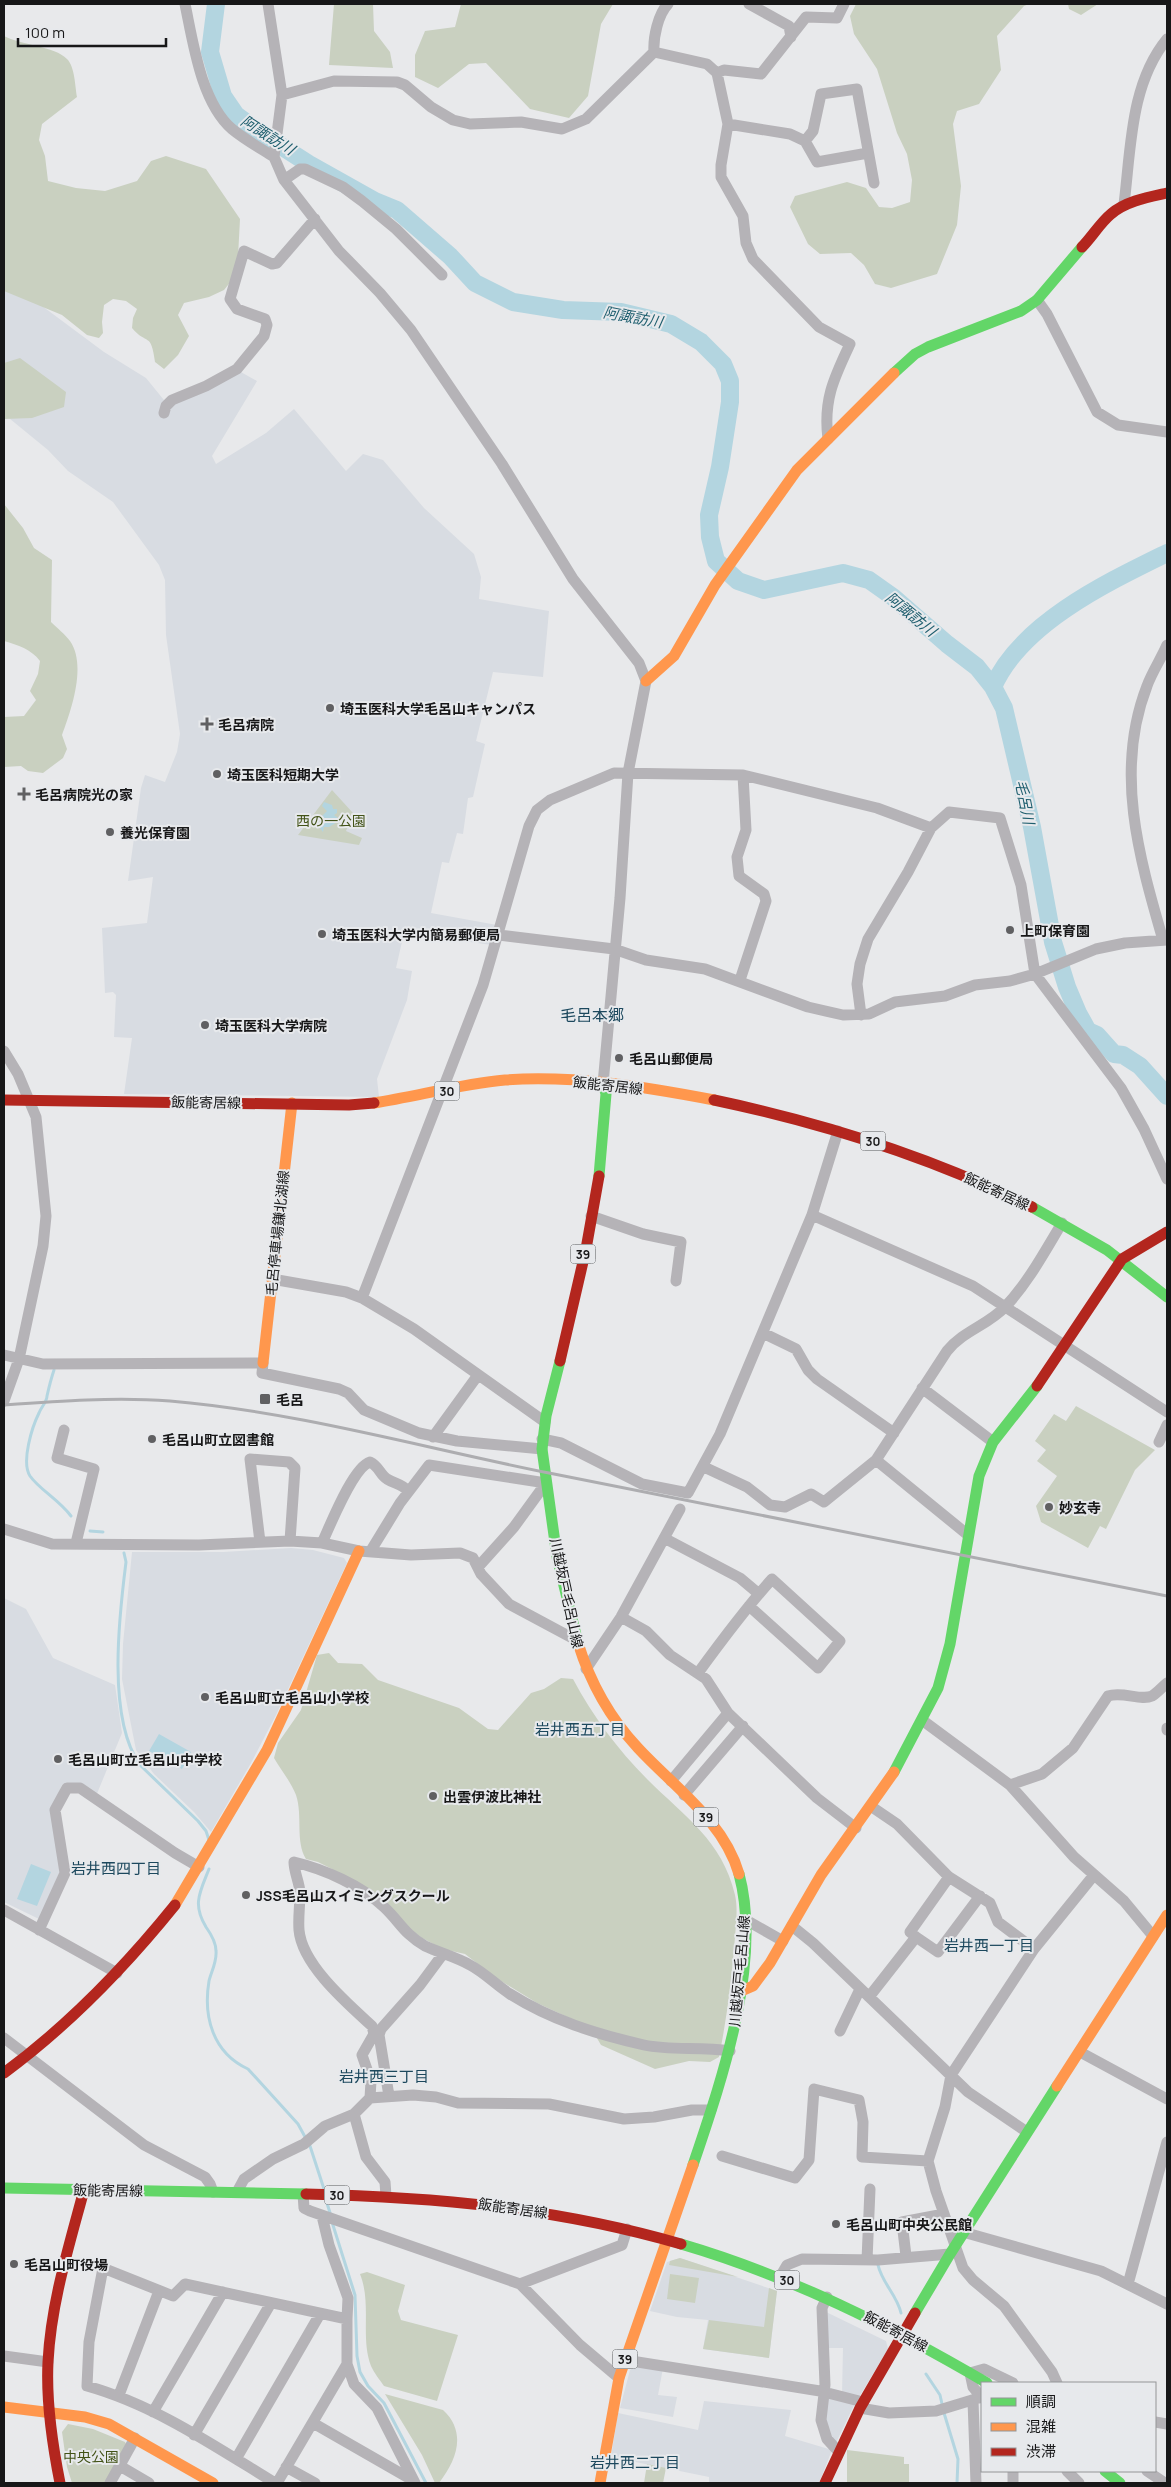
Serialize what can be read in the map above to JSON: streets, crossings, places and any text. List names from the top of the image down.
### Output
{
  "streets": {
    "main road": [
      "飯能寄居線",
      "30",
      "毛呂停車場鎌北湖線",
      "39",
      "川越坂戸毛呂山線"
    ]
  },
  "crossings": [
    ["飯能寄居線", "毛呂停車場鎌北湖線"],
    ["飯能寄居線", "川越坂戸毛呂山線"]
  ],
  "districts": [
    "毛呂本郷",
    "岩井西五丁目",
    "岩井西四丁目",
    "岩井西一丁目",
    "岩井西三丁目",
    "岩井西二丁目"
  ],
  "water": ["阿諏訪川", "毛呂川"],
  "parks": ["西の一公園", "中央公園"],
  "places": {
    "other": [
      "埼玉医科大学毛呂山キャンパス",
      "埼玉医科短期大学",
      "養光保育園",
      "上町保育園",
      "埼玉医科大学内簡易郵便局",
      "埼玉医科大学病院",
      "毛呂山郵便局",
      "毛呂山町立図書館",
      "妙玄寺",
      "毛呂山町立毛呂山小学校",
      "毛呂山町立毛呂山中学校",
      "出雲伊波比神社",
      "JSS毛呂山スイミングスクール",
      "毛呂山町中央公民館",
      "毛呂山町役場"
    ],
    "health": ["毛呂病院", "毛呂病院光の家"],
    "transit": ["毛呂"]
  },
  "legend": ["順調", "混雑", "渋滞"],
  "scale_bar": "100 m"
}
